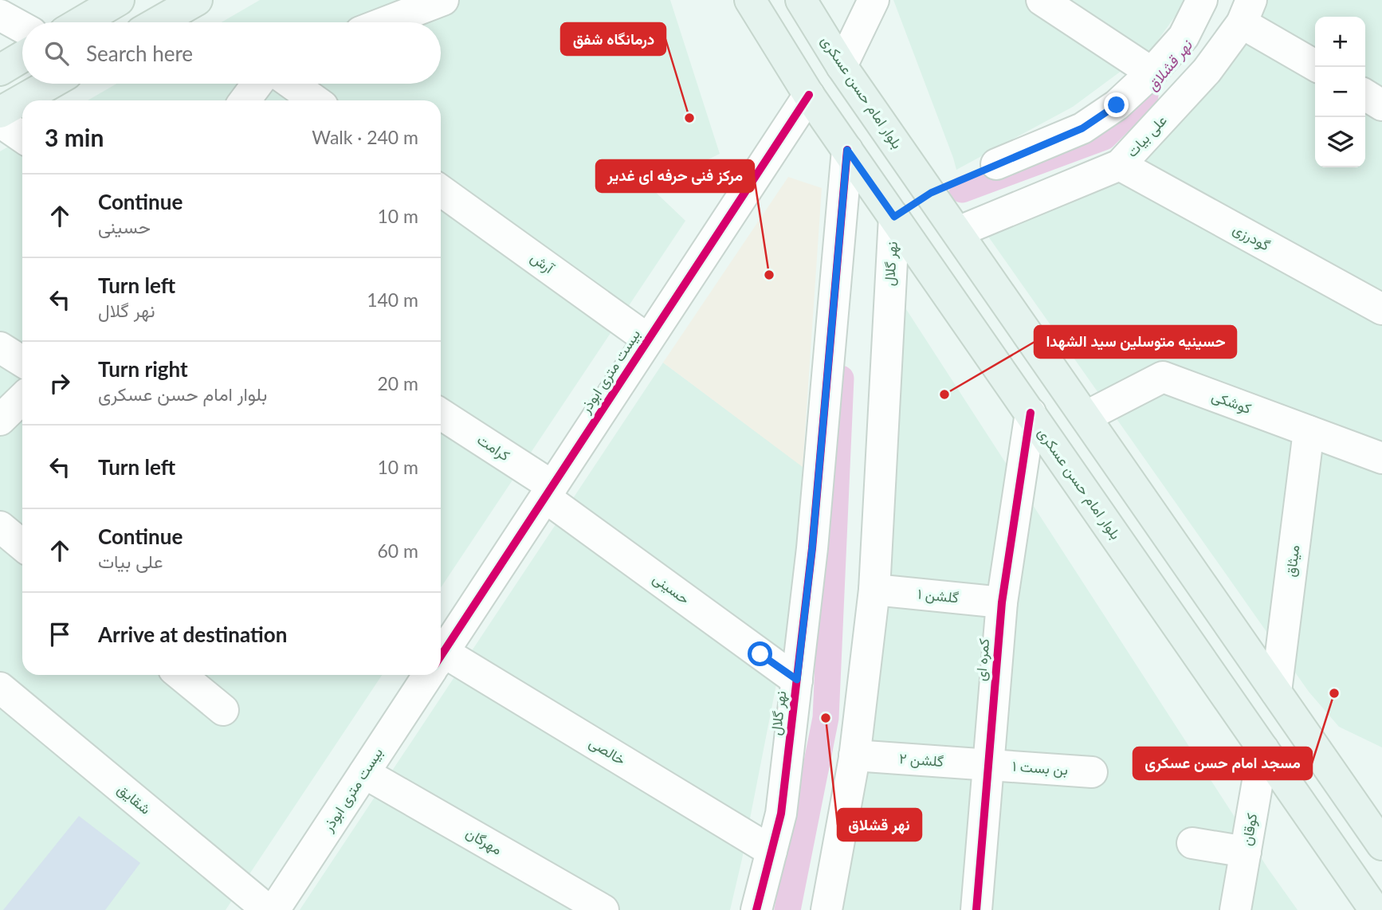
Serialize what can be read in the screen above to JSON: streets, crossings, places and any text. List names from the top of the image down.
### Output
{
  "streets": {
    "main road": ["بلوار امام حسن عسکری"],
    "street": [
      "علی بیات",
      "گودرزی",
      "آرش",
      "نهر گلال",
      "بیست متری ابوذر",
      "کوشکی",
      "کرامت",
      "میثاق",
      "حسینی",
      "گلشن ۱",
      "کمره ای",
      "خالصی",
      "گلشن ۲",
      "بن بست ۱",
      "شقایق",
      "کوقان",
      "مهرگان"
    ]
  },
  "crossings": [
    ["بلوار امام حسن عسکری", "علی بیات"],
    ["بلوار امام حسن عسکری", "نهر گلال"],
    ["بلوار امام حسن عسکری", "بیست متری ابوذر"],
    ["بلوار امام حسن عسکری", "کوشکی"],
    ["بلوار امام حسن عسکری", "میثاق"],
    ["بلوار امام حسن عسکری", "کمره ای"],
    ["بلوار امام حسن عسکری", "کوقان"],
    ["علی بیات", "گودرزی"],
    ["آرش", "بیست متری ابوذر"],
    ["نهر گلال", "حسینی"],
    ["نهر گلال", "گلشن ۱"],
    ["نهر گلال", "خالصی"],
    ["نهر گلال", "گلشن ۲"],
    ["بیست متری ابوذر", "کرامت"],
    ["بیست متری ابوذر", "حسینی"],
    ["بیست متری ابوذر", "خالصی"],
    ["بیست متری ابوذر", "مهرگان"],
    ["کوشکی", "میثاق"],
    ["کرامت", "حسینی"],
    ["گلشن ۱", "کمره ای"],
    ["کمره ای", "گلشن ۲"],
    ["کمره ای", "بن بست ۱"],
    ["گلشن ۲", "بن بست ۱"]
  ],
  "water": ["نهر قشلاق"],
  "places": [
    "درمانگاه شفق",
    "مرکز فنی حرفه ای غدیر",
    "حسینیه متوسلین سید الشهدا",
    "مسجد امام حسن عسکری",
    "نهر قشلاق"
  ],
  "page": {
    "map_buttons": ["+", "−"],
    "search": "Search here",
    "heading": ["3 min", "Walk · 240 m"],
    "list": [
      ["Continue", "حسینی", "10 m"],
      ["Turn left", "نهر گلال", "140 m"],
      ["Turn right", "بلوار امام حسن عسکری", "20 m"],
      ["Turn left", "10 m"],
      ["Continue", "علی بیات", "60 m"],
      "Arrive at destination"
    ]
  }
}
